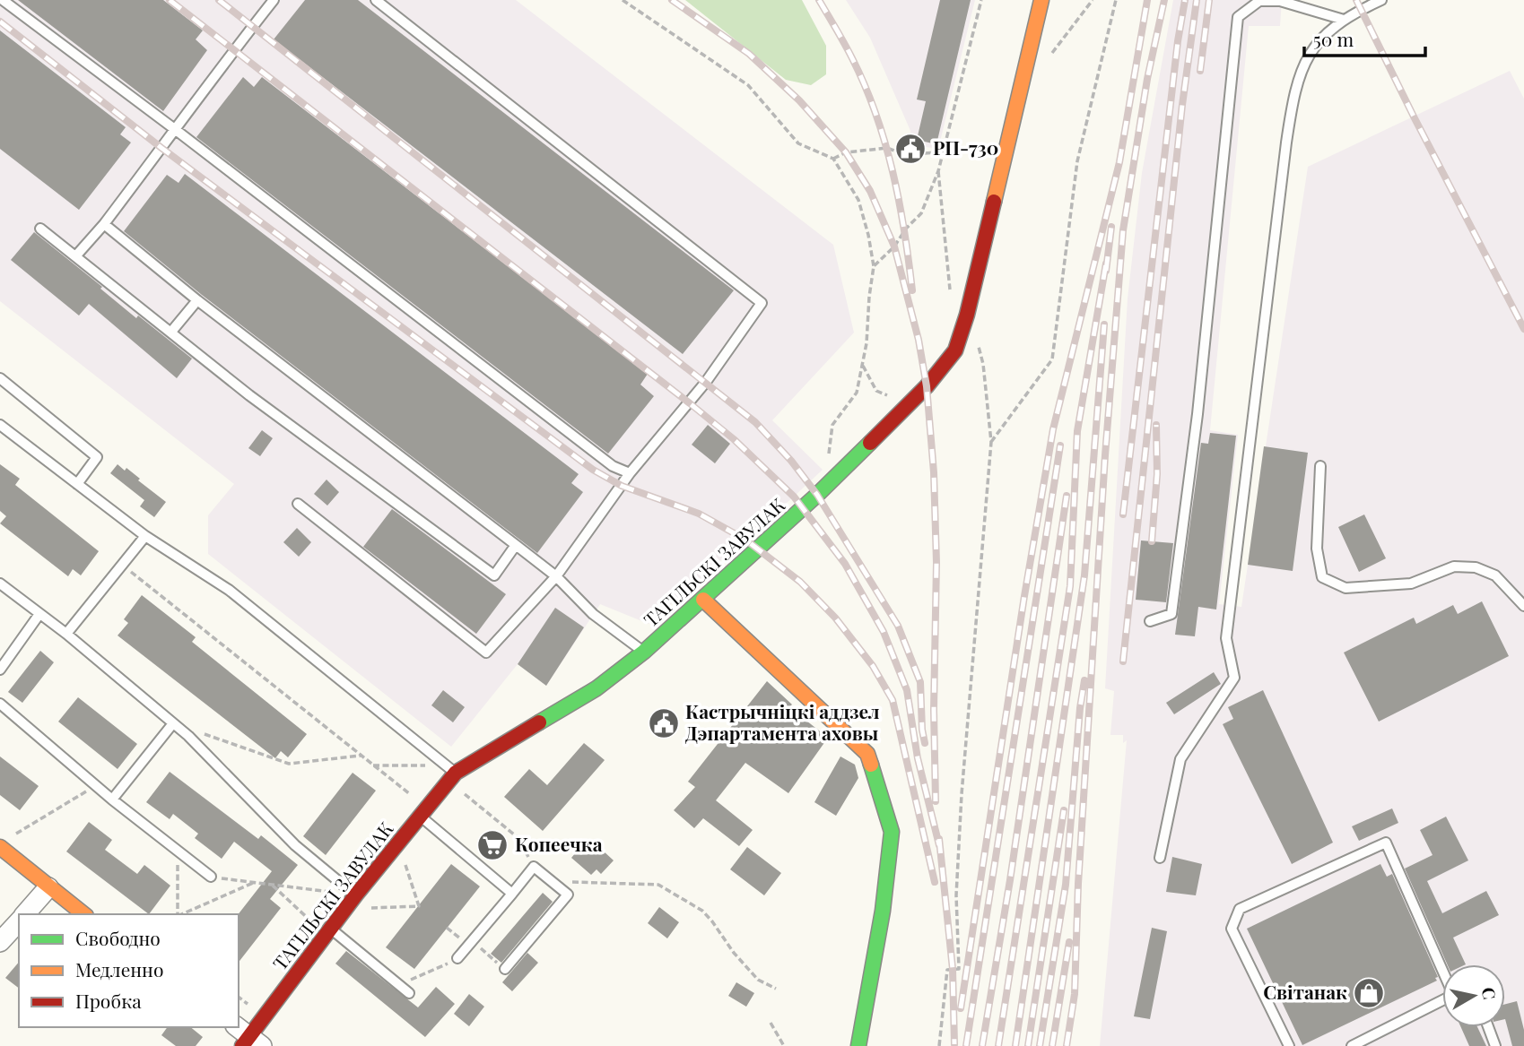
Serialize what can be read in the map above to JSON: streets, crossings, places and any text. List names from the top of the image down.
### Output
{
  "streets": {
    "main road": ["ТАГІЛЬСКІ ЗАВУЛАК"]
  },
  "places": {
    "public building": ["РП-730", "Кастрычніцкі аддзел Дэпартамента аховы"],
    "supermarket": ["Копеечка"],
    "shop": ["Світанак"]
  },
  "legend": ["Свободно", "Медленно", "Пробка"],
  "scale_bar": "50 m",
  "north": "right"
}
